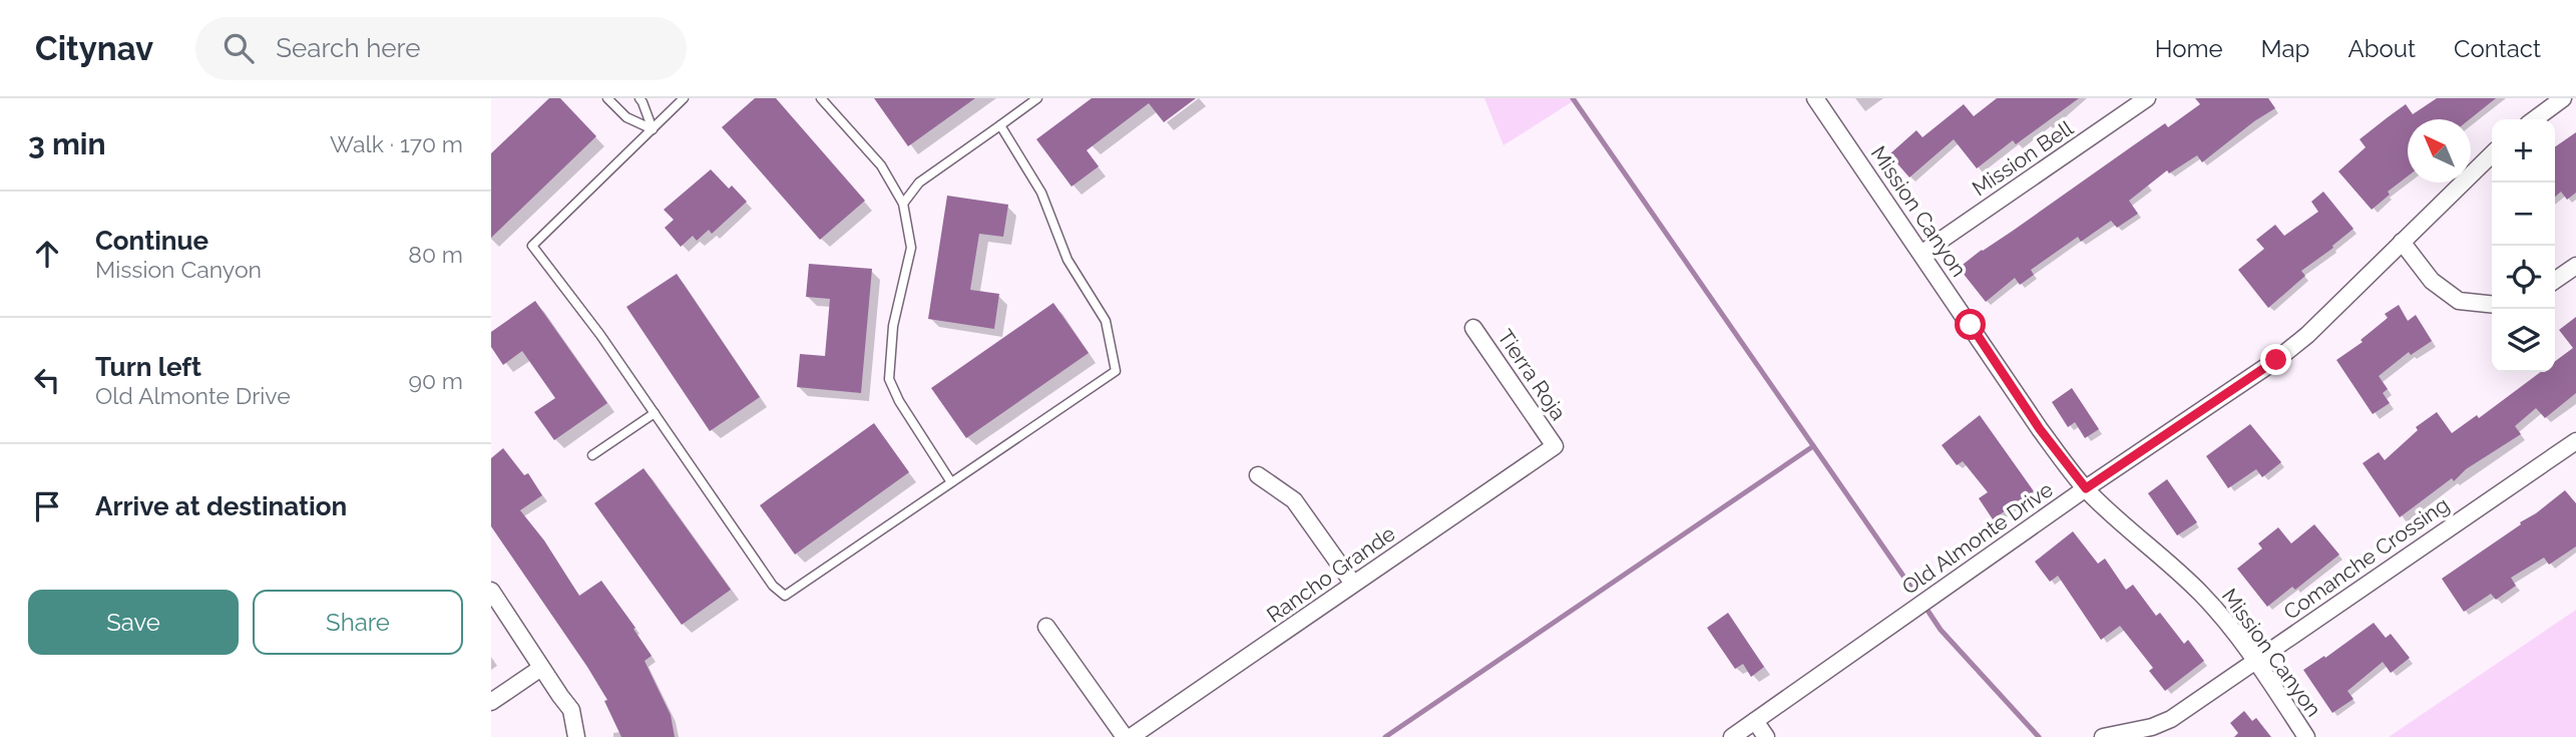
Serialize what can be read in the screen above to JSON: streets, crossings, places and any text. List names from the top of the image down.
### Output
{
  "streets": {
    "street": [
      "Mission Bell",
      "Mission Canyon",
      "Tierra Roja",
      "Old Almonte Drive",
      "Comanche Crossing",
      "Rancho Grande"
    ]
  },
  "crossings": [
    ["Mission Bell", "Mission Canyon"],
    ["Mission Canyon", "Old Almonte Drive"],
    ["Mission Canyon", "Comanche Crossing"],
    ["Tierra Roja", "Rancho Grande"]
  ],
  "north": "top left",
  "page": {
    "header": "Citynav",
    "search": "Search here",
    "nav": [
      "Home",
      "Map",
      "About",
      "Contact"
    ],
    "heading": ["3 min", "Walk · 170 m"],
    "map_buttons": ["+", "−"],
    "list": [
      ["Continue", "Mission Canyon", "80 m"],
      ["Turn left", "Old Almonte Drive", "90 m"],
      "Arrive at destination"
    ],
    "buttons": ["Save", "Share"]
  }
}
